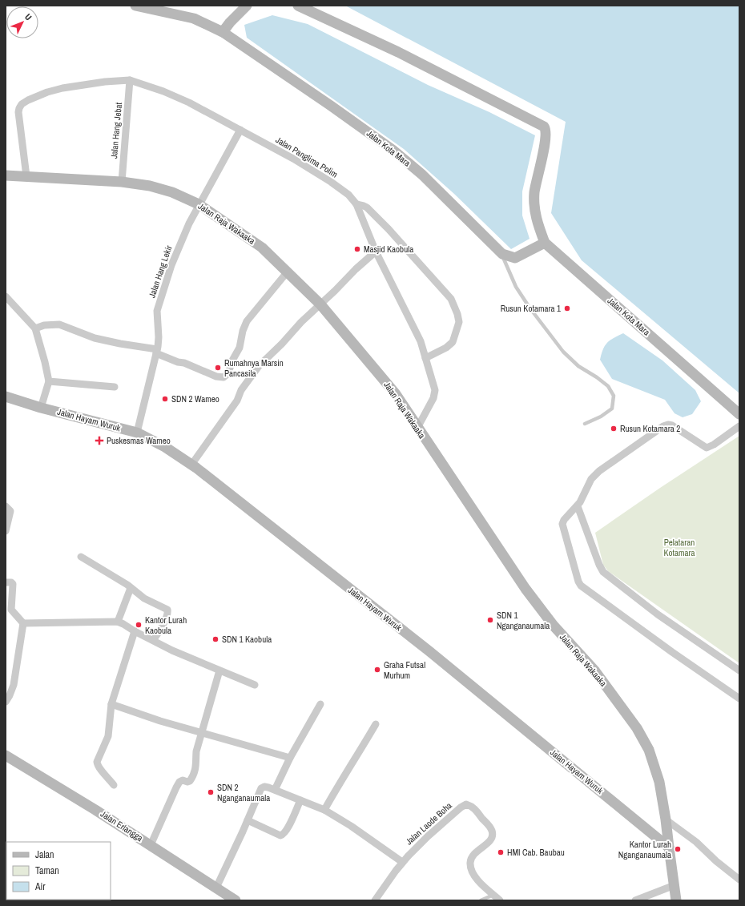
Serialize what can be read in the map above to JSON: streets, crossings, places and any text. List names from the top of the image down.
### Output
{
  "streets": {
    "street": [
      "Jalan Hang Jebat",
      "Jalan Kota Mara",
      "Jalan Panglima Polim",
      "Jalan Raja Wakaaka",
      "Jalan Hang Lekir",
      "Jalan Hayam Wuruk",
      "Jalan Laode Boha",
      "Jalan Erlangga"
    ]
  },
  "crossings": [
    ["Jalan Hang Jebat", "Jalan Panglima Polim"],
    ["Jalan Hang Jebat", "Jalan Raja Wakaaka"],
    ["Jalan Panglima Polim", "Jalan Raja Wakaaka"],
    ["Jalan Panglima Polim", "Jalan Hang Lekir"],
    ["Jalan Raja Wakaaka", "Jalan Hang Lekir"],
    ["Jalan Raja Wakaaka", "Jalan Hayam Wuruk"],
    ["Jalan Hang Lekir", "Jalan Hayam Wuruk"]
  ],
  "parks": ["Pelataran Kotamara"],
  "places": {
    "other": [
      "Masjid Kaobula",
      "Rusun Kotamara 1",
      "Rumahnya Marsin Pancasila",
      "SDN 2 Wameo",
      "Rusun Kotamara 2",
      "SDN 1 Nganganaumala",
      "Kantor Lurah Kaobula",
      "SDN 1 Kaobula",
      "Graha Futsal Murhum",
      "SDN 2 Nganganaumala",
      "Kantor Lurah Nganganaumala",
      "HMI Cab. Baubau"
    ],
    "health": ["Puskesmas Wameo"]
  },
  "legend": ["Jalan", "Taman", "Air"],
  "north": "top right"
}
